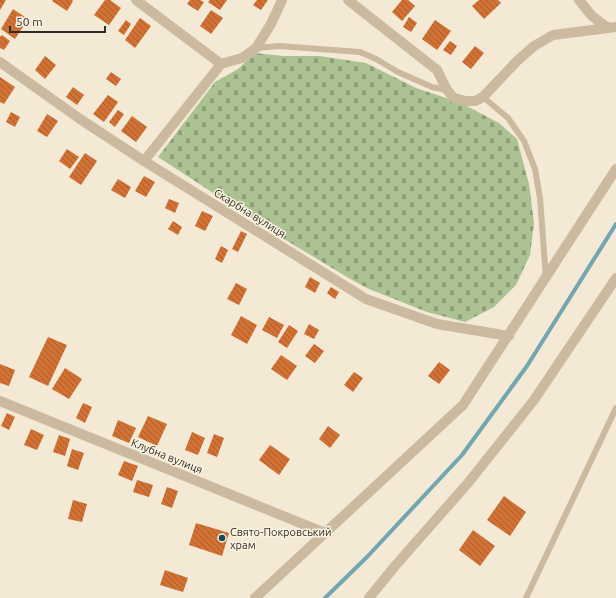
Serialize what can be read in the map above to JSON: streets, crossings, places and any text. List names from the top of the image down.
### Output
{
  "streets": {
    "street": ["Скарбна вулиця", "Клубна вулиця"]
  },
  "places": ["Свято-Покровський храм"],
  "scale_bar": "50 m"
}
